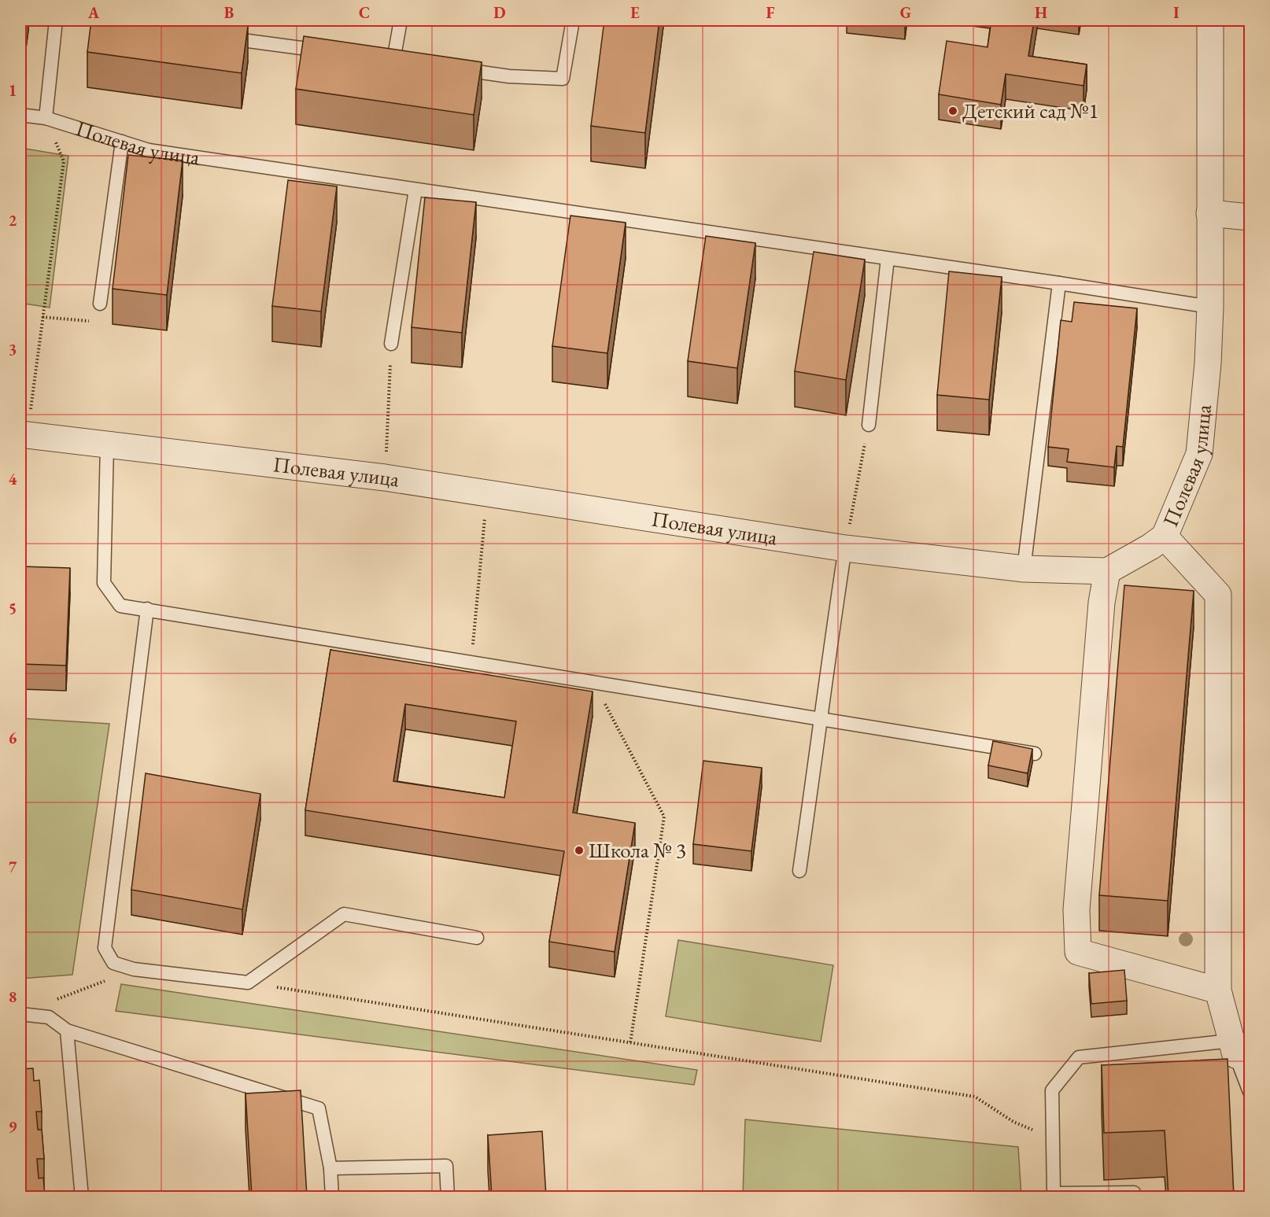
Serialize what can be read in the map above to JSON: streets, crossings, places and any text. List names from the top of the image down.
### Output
{
  "streets": {
    "street": ["Полевая улица"]
  },
  "places": ["Детский сад №1", "Школа № 3"],
  "grid": {
    "columns": [
      "A",
      "B",
      "C",
      "D",
      "E",
      "F",
      "G",
      "H",
      "I"
    ],
    "rows": [
      "1",
      "2",
      "3",
      "4",
      "5",
      "6",
      "7",
      "8",
      "9"
    ]
  }
}
